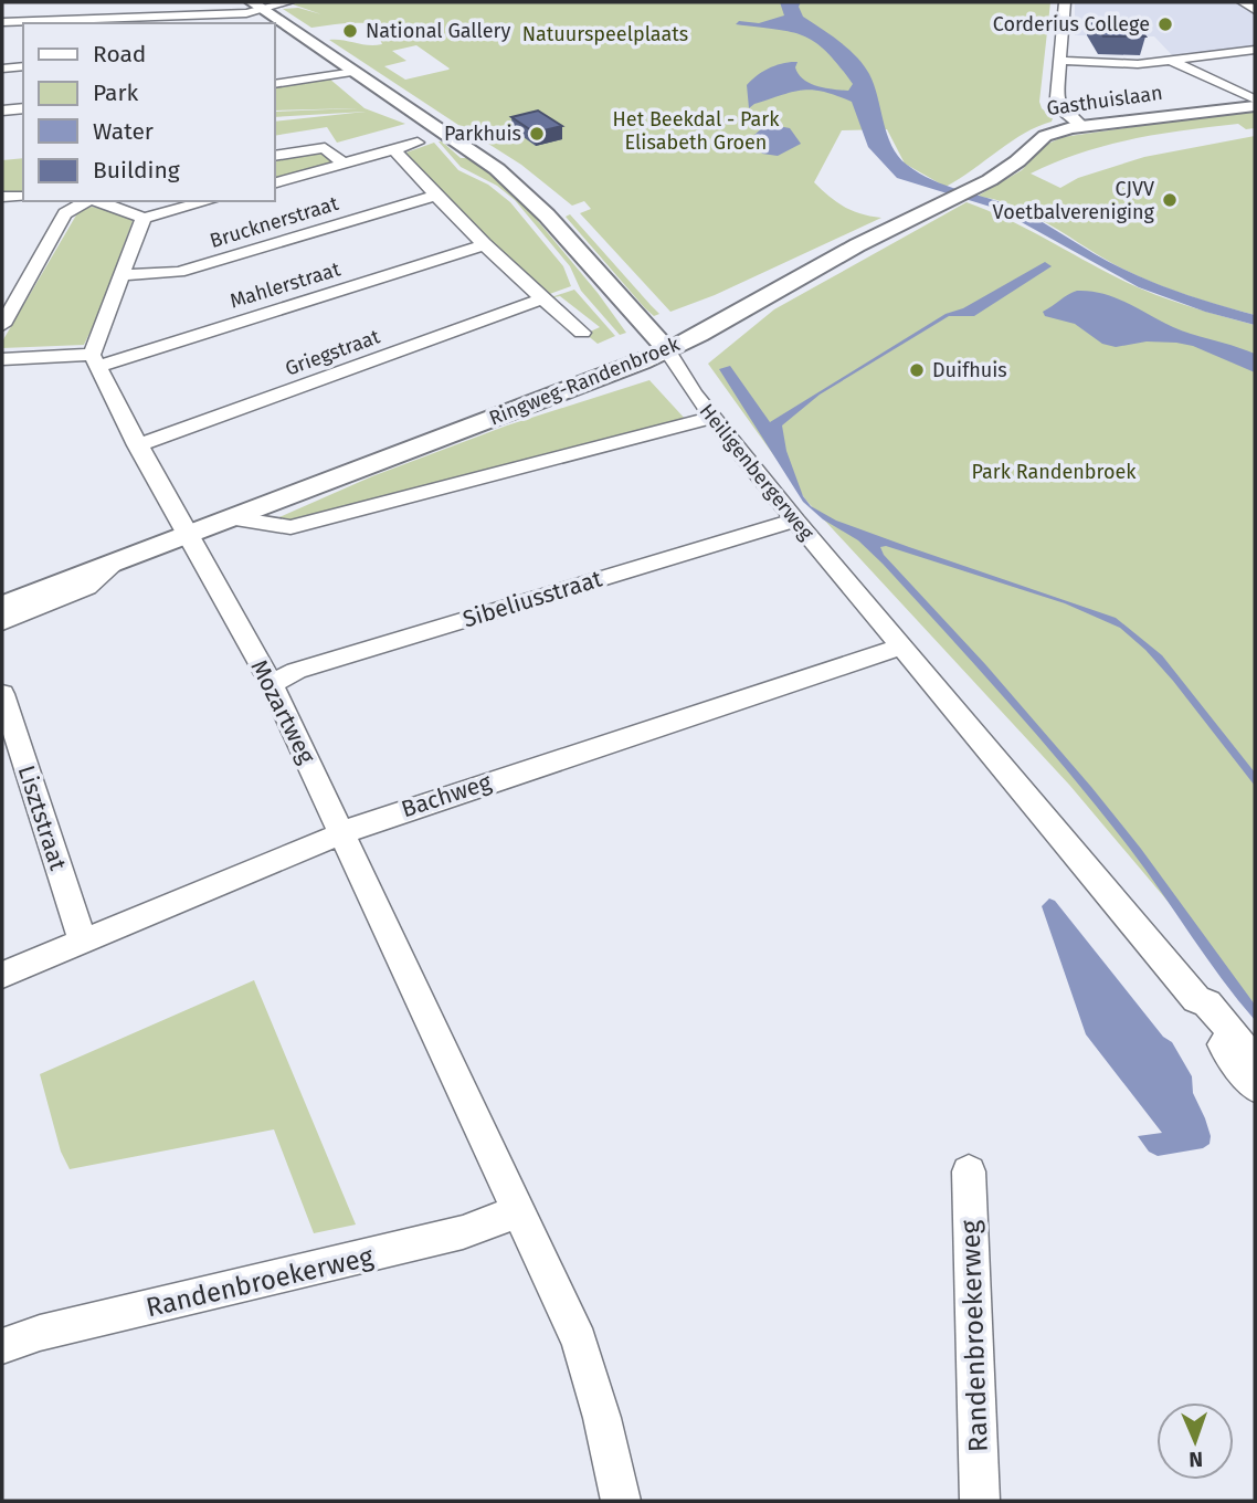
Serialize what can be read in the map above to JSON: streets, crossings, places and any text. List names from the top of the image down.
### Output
{
  "streets": {
    "main road": ["Gasthuislaan", "Ringweg-Randenbroek", "Heiligenbergerweg"],
    "street": [
      "Brucknerstraat",
      "Mahlerstraat",
      "Griegstraat",
      "Sibeliusstraat",
      "Mozartweg",
      "Bachweg",
      "Lisztstraat",
      "Randenbroekerweg"
    ]
  },
  "crossings": [
    ["Gasthuislaan", "Ringweg-Randenbroek"],
    ["Mahlerstraat", "Mozartweg"],
    ["Griegstraat", "Mozartweg"],
    ["Ringweg-Randenbroek", "Heiligenbergerweg"],
    ["Ringweg-Randenbroek", "Mozartweg"],
    ["Heiligenbergerweg", "Sibeliusstraat"],
    ["Heiligenbergerweg", "Bachweg"],
    ["Sibeliusstraat", "Mozartweg"],
    ["Mozartweg", "Bachweg"],
    ["Mozartweg", "Randenbroekerweg"],
    ["Bachweg", "Lisztstraat"]
  ],
  "parks": ["Natuurspeelplaats", "Het Beekdal - Park Elisabeth Groen", "Park Randenbroek"],
  "places": [
    "Corderius College",
    "National Gallery",
    "Parkhuis",
    "CJVV Voetbalvereniging",
    "Duifhuis"
  ],
  "legend": [
    "Road",
    "Park",
    "Water",
    "Building"
  ],
  "north": "bottom"
}
